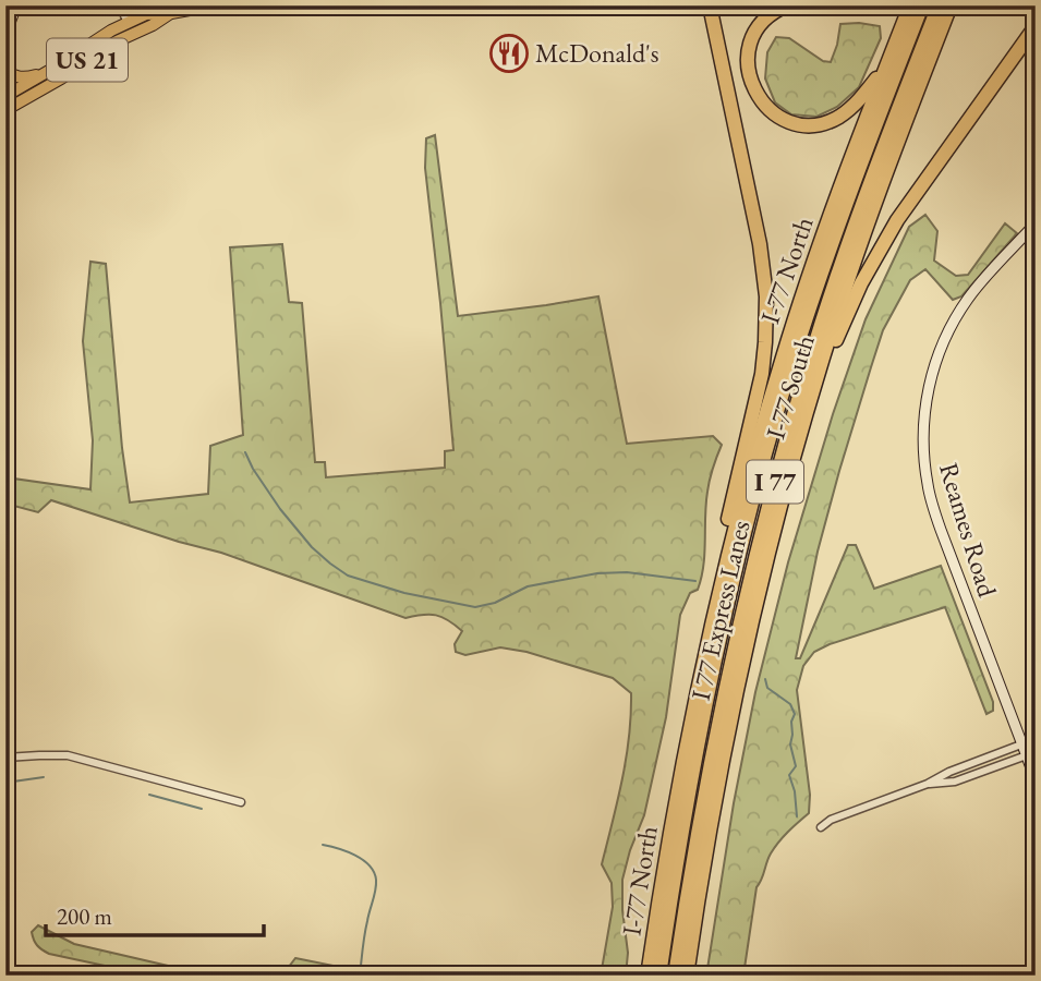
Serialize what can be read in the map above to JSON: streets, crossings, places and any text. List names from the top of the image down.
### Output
{
  "streets": {
    "highway": [
      "I-77 North",
      "I-77 South",
      "I 77",
      "I 77 Express Lanes"
    ],
    "main road": ["US 21", "Reames Road"]
  },
  "places": {
    "restaurant": ["McDonald's"]
  },
  "scale_bar": "200 m"
}
